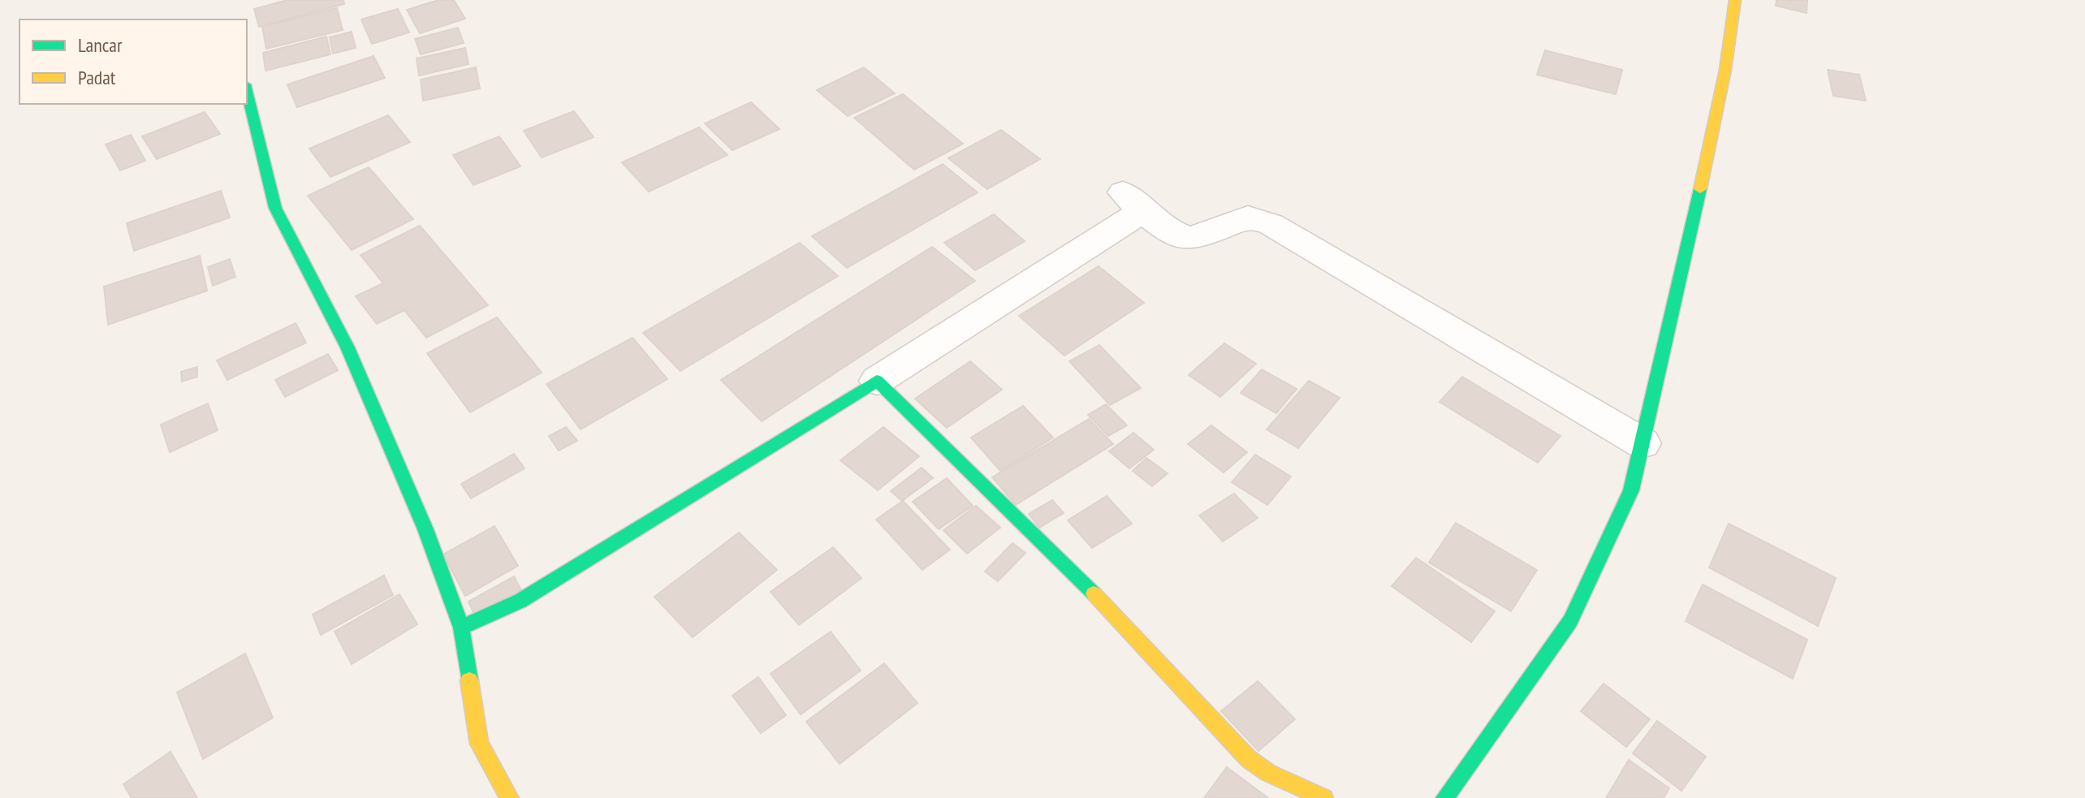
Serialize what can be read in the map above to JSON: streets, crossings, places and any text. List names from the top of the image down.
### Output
{
  "legend": ["Lancar", "Padat"]
}
